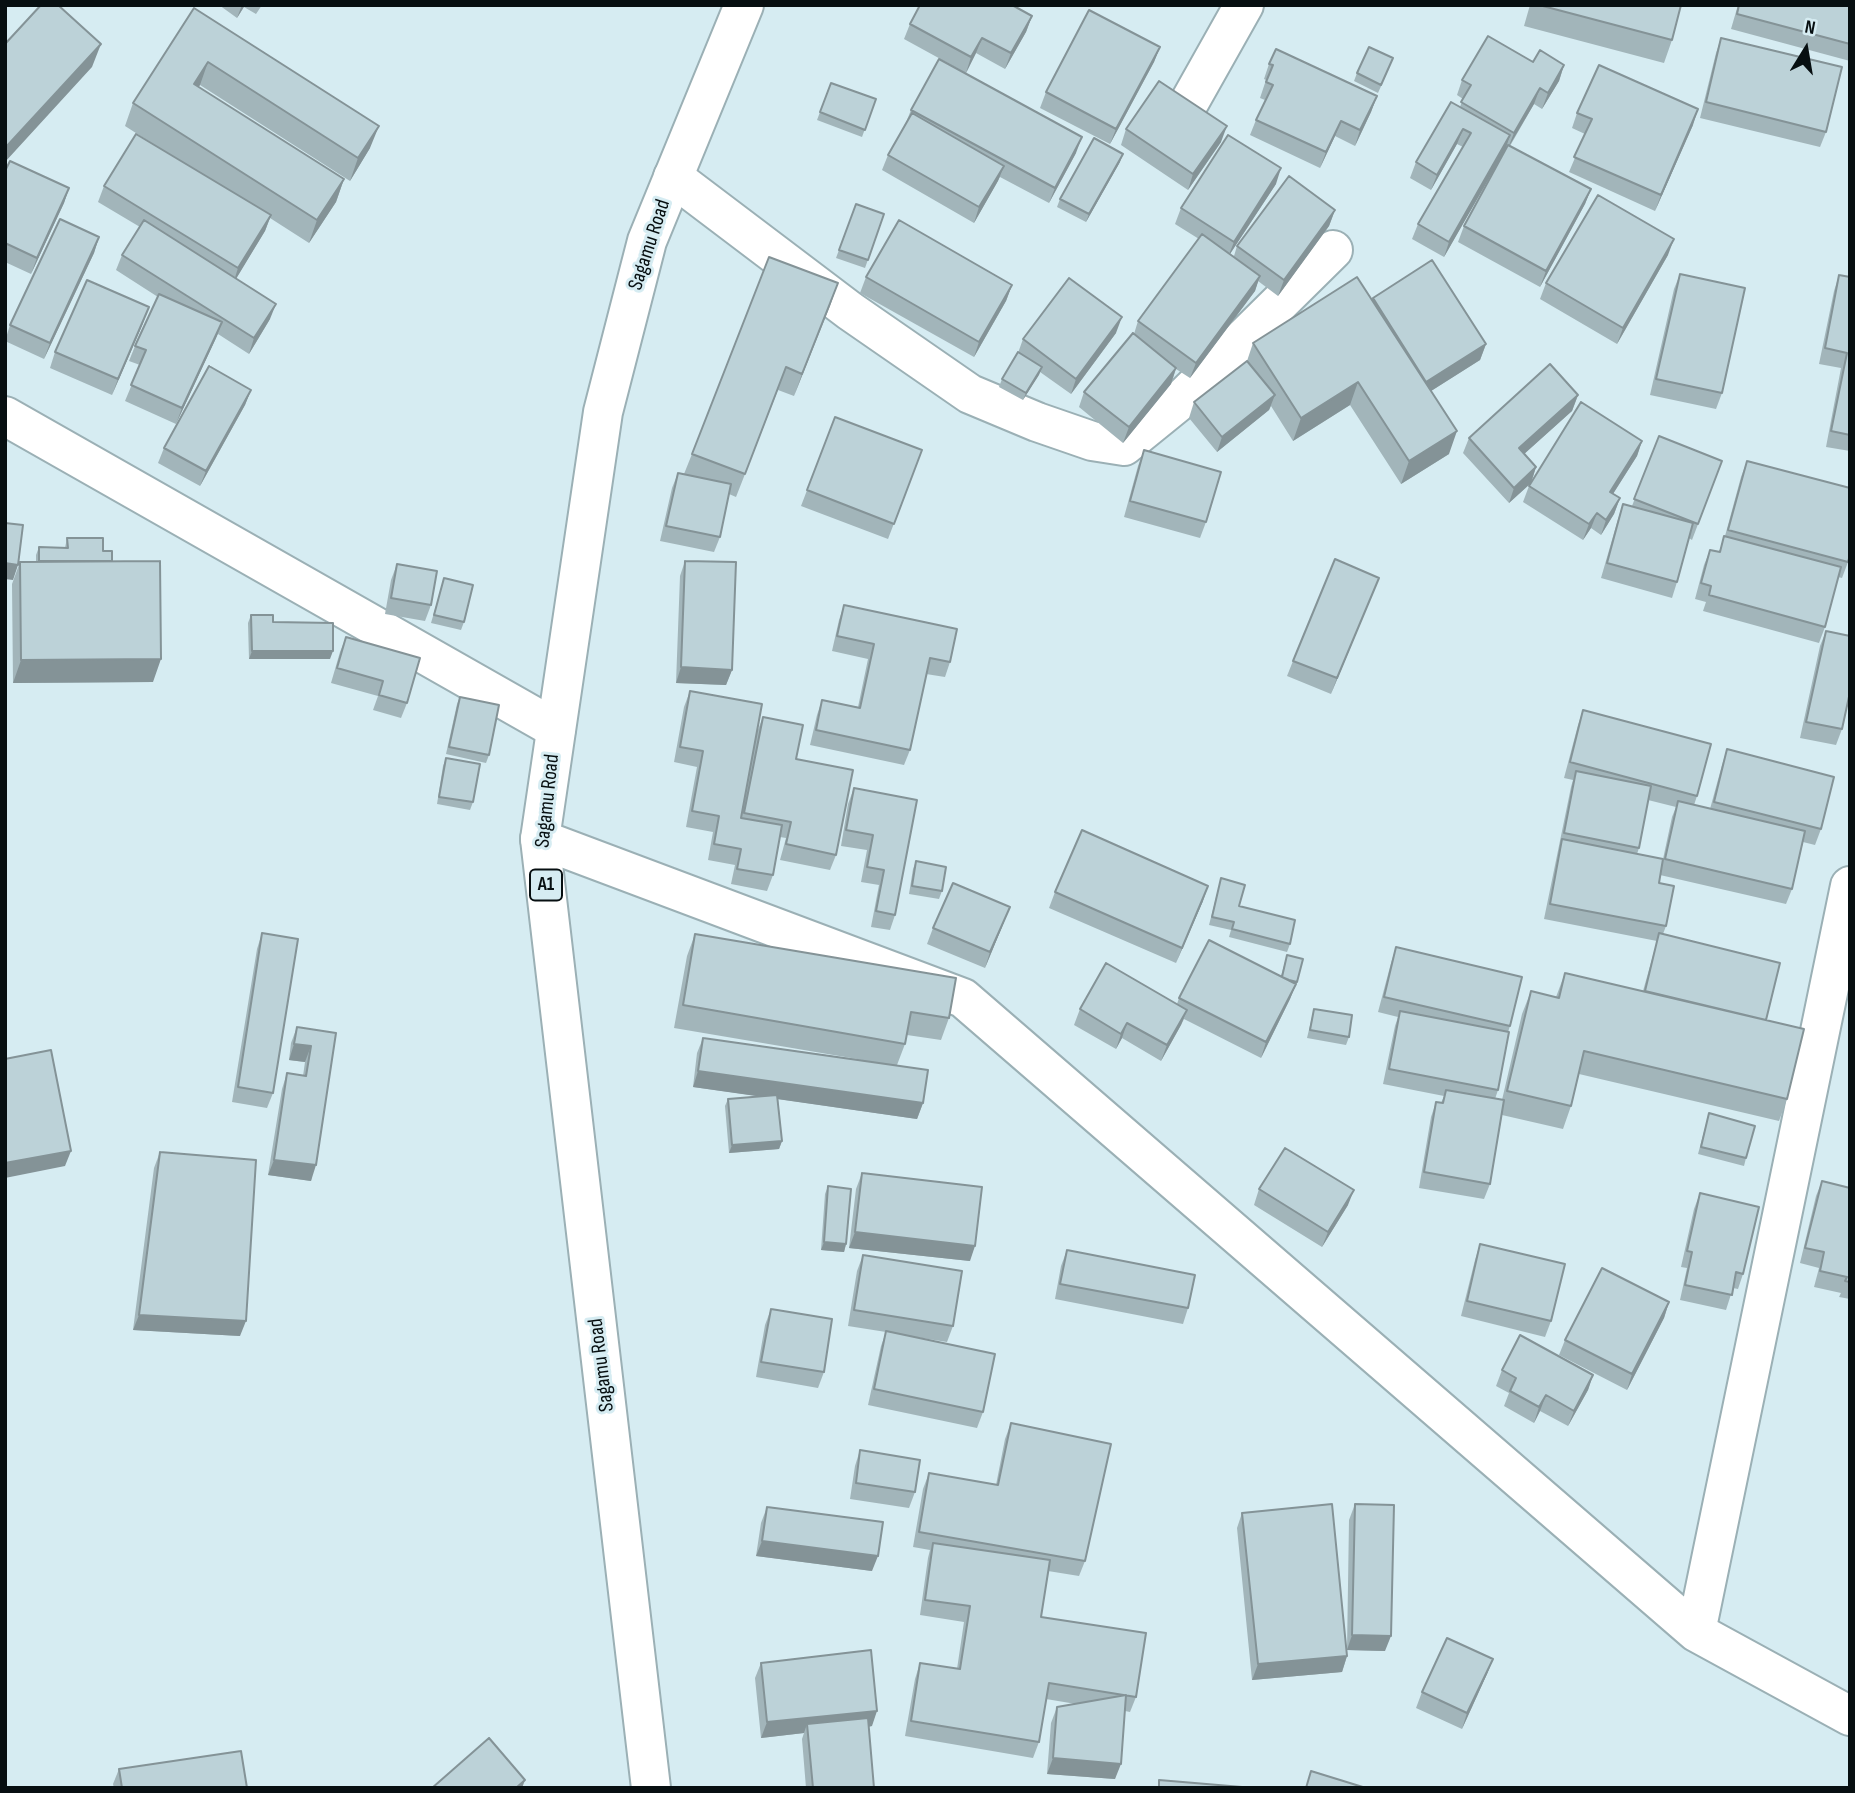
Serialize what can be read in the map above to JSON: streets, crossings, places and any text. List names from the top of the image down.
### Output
{
  "streets": {
    "main road": ["Sagamu Road", "A1"]
  },
  "north": "top"
}
